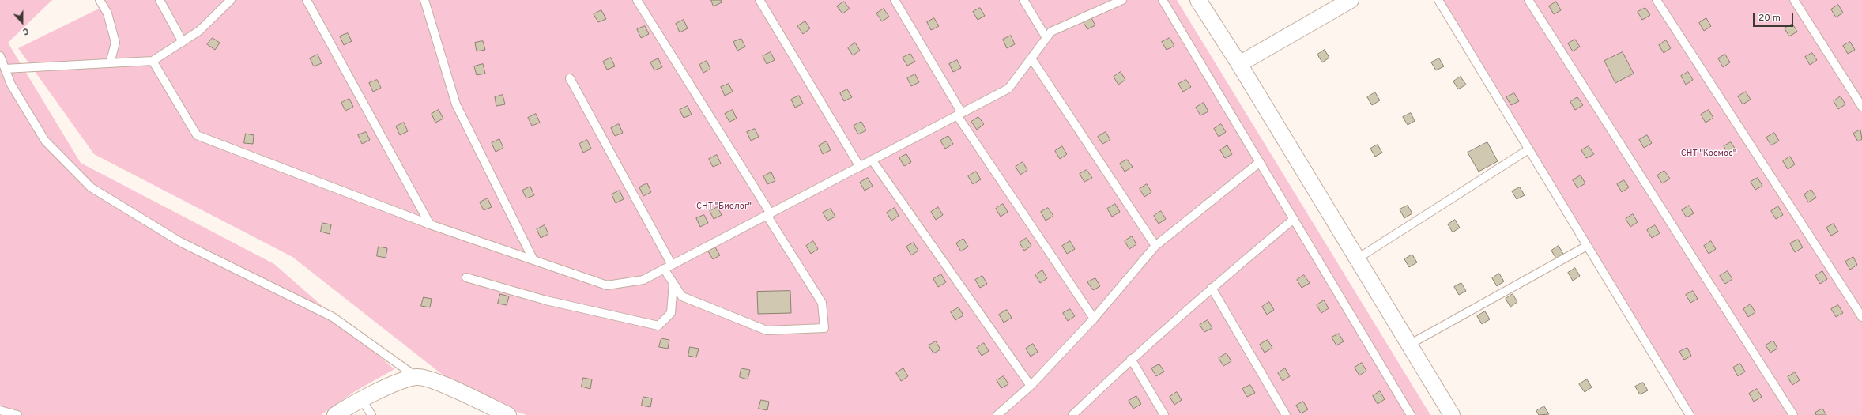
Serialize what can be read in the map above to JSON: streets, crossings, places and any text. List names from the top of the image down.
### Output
{
  "parks": ["СНТ \"Космос\"", "СНТ \"Биолог\""],
  "scale_bar": "20 m",
  "north": "bottom"
}
